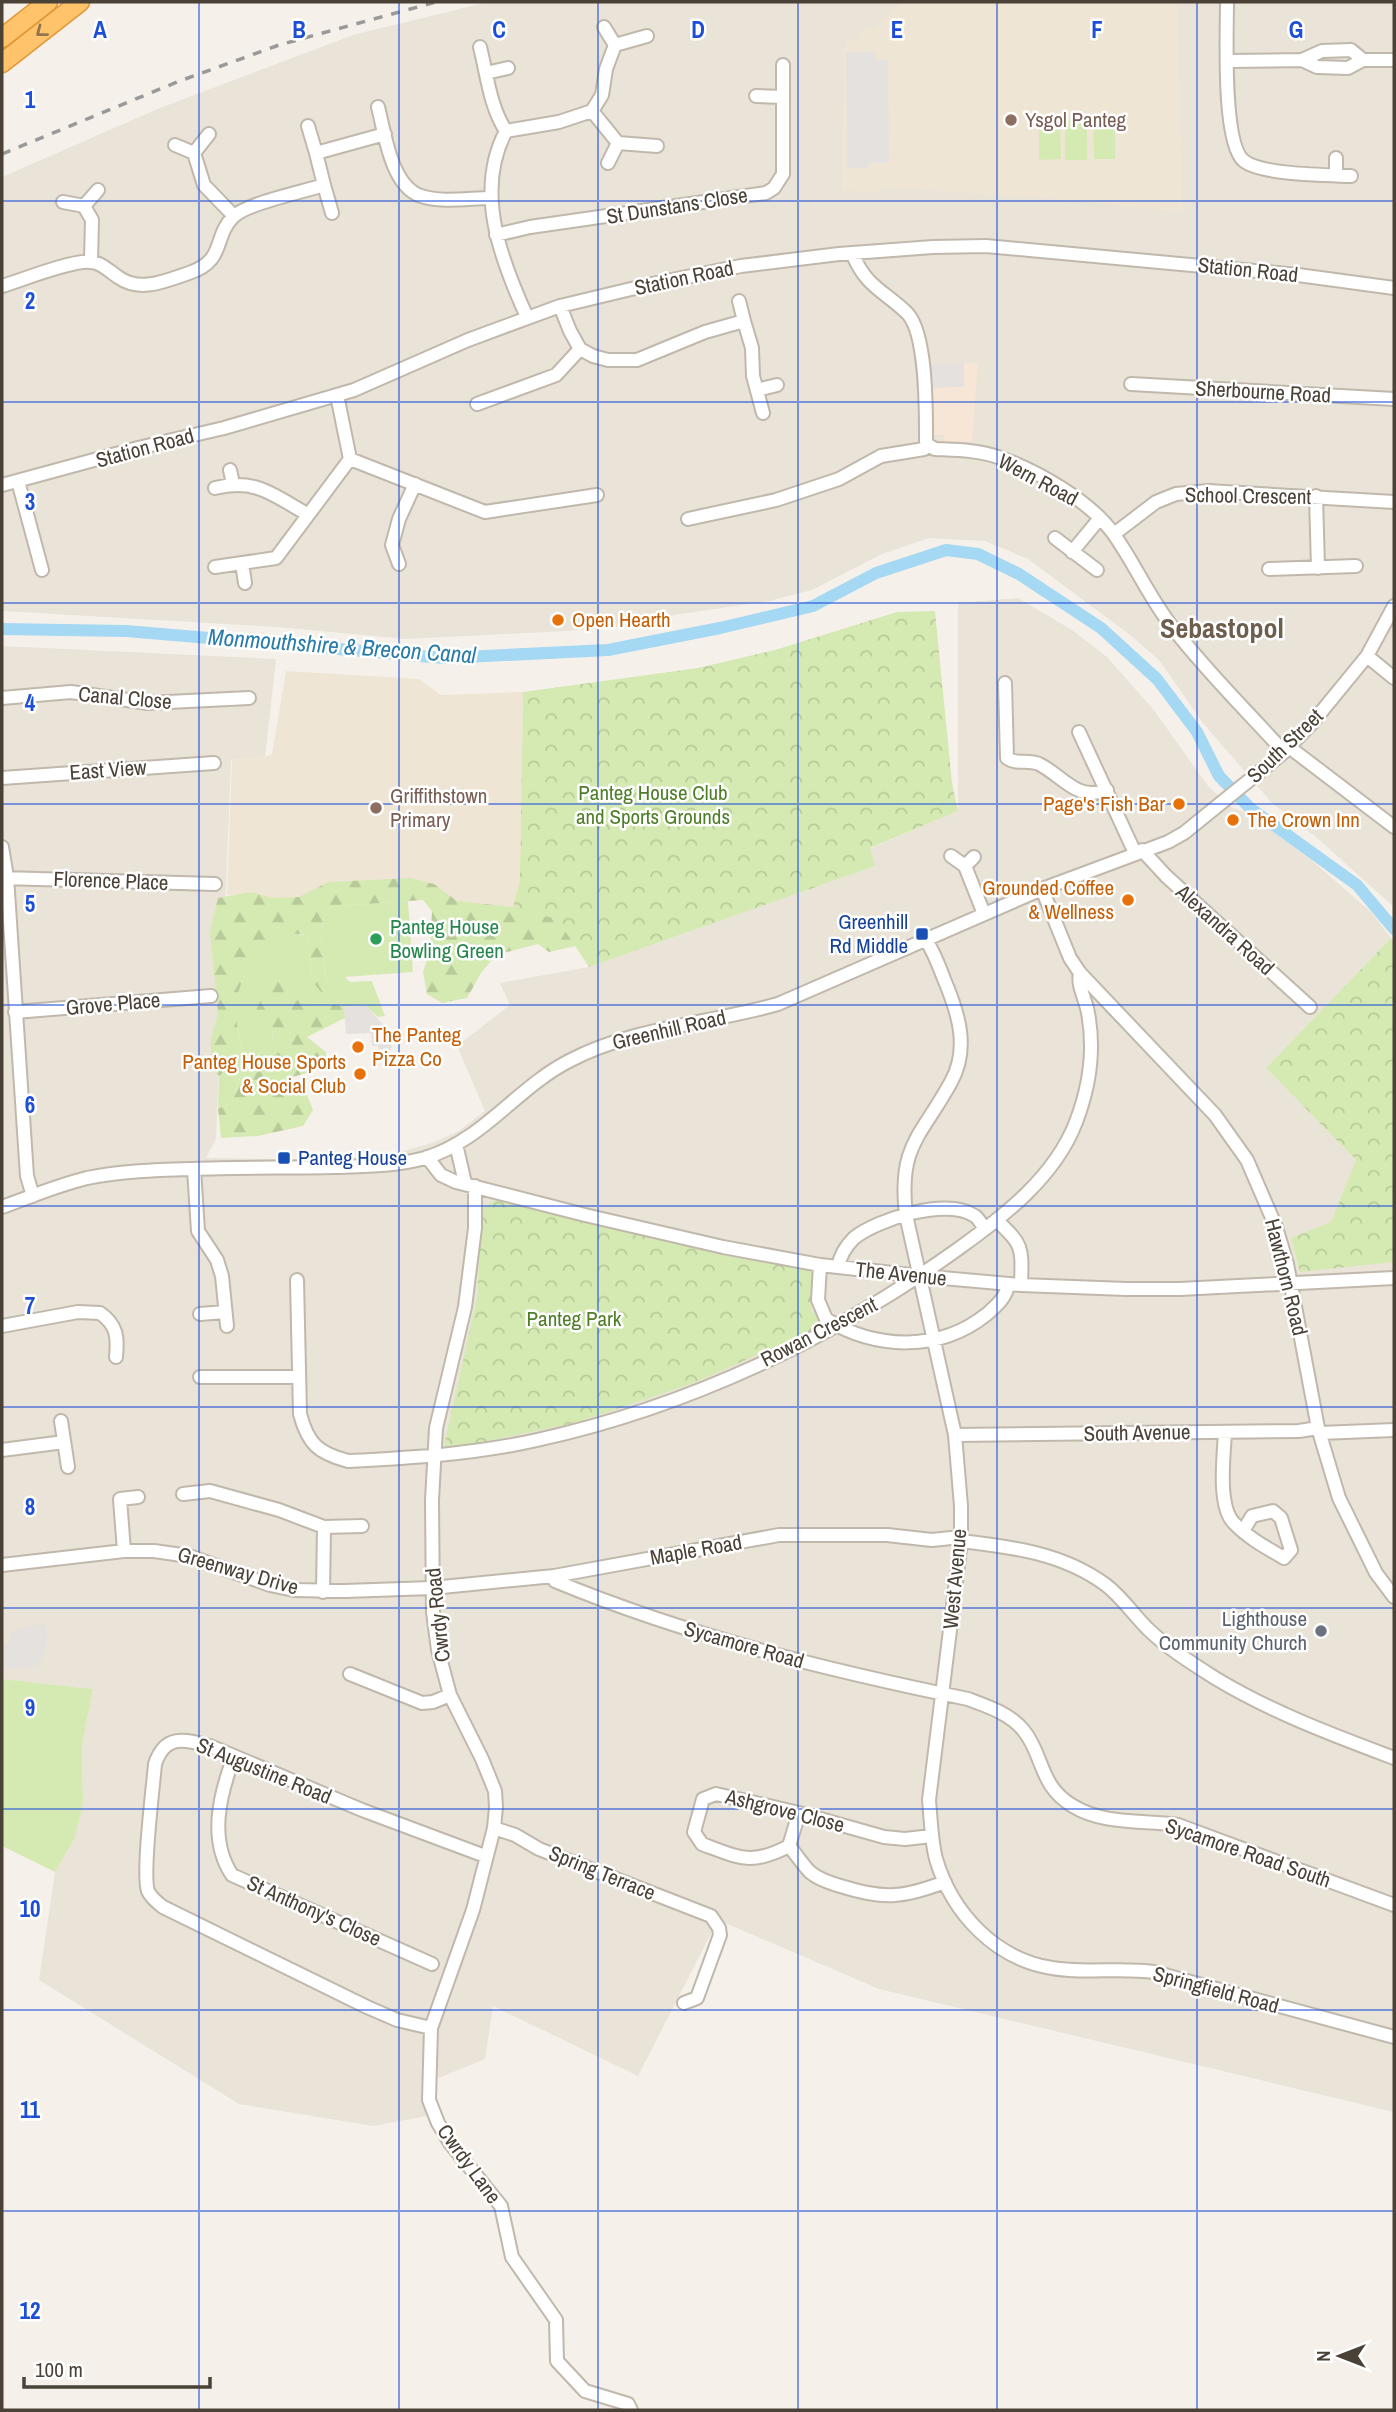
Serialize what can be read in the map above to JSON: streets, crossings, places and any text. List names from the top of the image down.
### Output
{
  "streets": {
    "street": [
      "St Dunstans Close",
      "Station Road",
      "Sherbourne Road",
      "Wern Road",
      "School Crescent",
      "Canal Close",
      "South Street",
      "East View",
      "Florence Place",
      "Alexandra Road",
      "Grove Place",
      "Greenhill Road",
      "The Avenue",
      "Hawthorn Road",
      "Rowan Crescent",
      "South Avenue",
      "Maple Road",
      "Greenway Drive",
      "West Avenue",
      "Cwrdy Road",
      "Sycamore Road",
      "St Augustine Road",
      "Ashgrove Close",
      "Sycamore Road South",
      "Spring Terrace",
      "St Anthony's Close",
      "Springfield Road",
      "Cwrdy Lane"
    ]
  },
  "crossings": [
    ["Wern Road", "School Crescent"],
    ["Wern Road", "South Street"],
    ["South Street", "Alexandra Road"],
    ["South Street", "Greenhill Road"],
    ["Alexandra Road", "Greenhill Road"],
    ["Greenhill Road", "The Avenue"],
    ["Greenhill Road", "Hawthorn Road"],
    ["Greenhill Road", "West Avenue"],
    ["Greenhill Road", "Cwrdy Road"],
    ["The Avenue", "Hawthorn Road"],
    ["The Avenue", "Rowan Crescent"],
    ["The Avenue", "West Avenue"],
    ["The Avenue", "Cwrdy Road"],
    ["Hawthorn Road", "Rowan Crescent"],
    ["Hawthorn Road", "South Avenue"],
    ["Rowan Crescent", "West Avenue"],
    ["Rowan Crescent", "Cwrdy Road"],
    ["South Avenue", "West Avenue"],
    ["Maple Road", "Greenway Drive"],
    ["Maple Road", "West Avenue"],
    ["Maple Road", "Cwrdy Road"],
    ["Maple Road", "Sycamore Road"],
    ["Greenway Drive", "Cwrdy Road"],
    ["West Avenue", "Sycamore Road"],
    ["West Avenue", "Ashgrove Close"],
    ["West Avenue", "Sycamore Road South"],
    ["West Avenue", "Springfield Road"],
    ["Cwrdy Road", "St Augustine Road"],
    ["Cwrdy Road", "Spring Terrace"],
    ["Cwrdy Road", "Cwrdy Lane"],
    ["Sycamore Road", "Sycamore Road South"],
    ["St Augustine Road", "St Anthony's Close"],
    ["St Augustine Road", "Cwrdy Lane"],
    ["Ashgrove Close", "Springfield Road"]
  ],
  "districts": ["Sebastopol"],
  "water": ["Monmouthshire & Brecon Canal"],
  "parks": ["Panteg House Club and Sports Grounds", "Panteg Park"],
  "places": {
    "other": [
      "Ysgol Panteg",
      "Open Hearth",
      "Page's Fish Bar",
      "Griffithstown Primary",
      "The Crown Inn",
      "Grounded Coffee & Wellness",
      "Panteg House Bowling Green",
      "The Panteg Pizza Co",
      "Panteg House Sports & Social Club",
      "Lighthouse Community Church"
    ],
    "transit": ["Greenhill Rd Middle", "Panteg House"]
  },
  "scale_bar": "100 m",
  "north": "left",
  "grid": {
    "columns": [
      "A",
      "B",
      "C",
      "D",
      "E",
      "F",
      "G"
    ],
    "rows": [
      "1",
      "2",
      "3",
      "4",
      "5",
      "6",
      "7",
      "8",
      "9",
      "10",
      "11",
      "12"
    ]
  }
}
